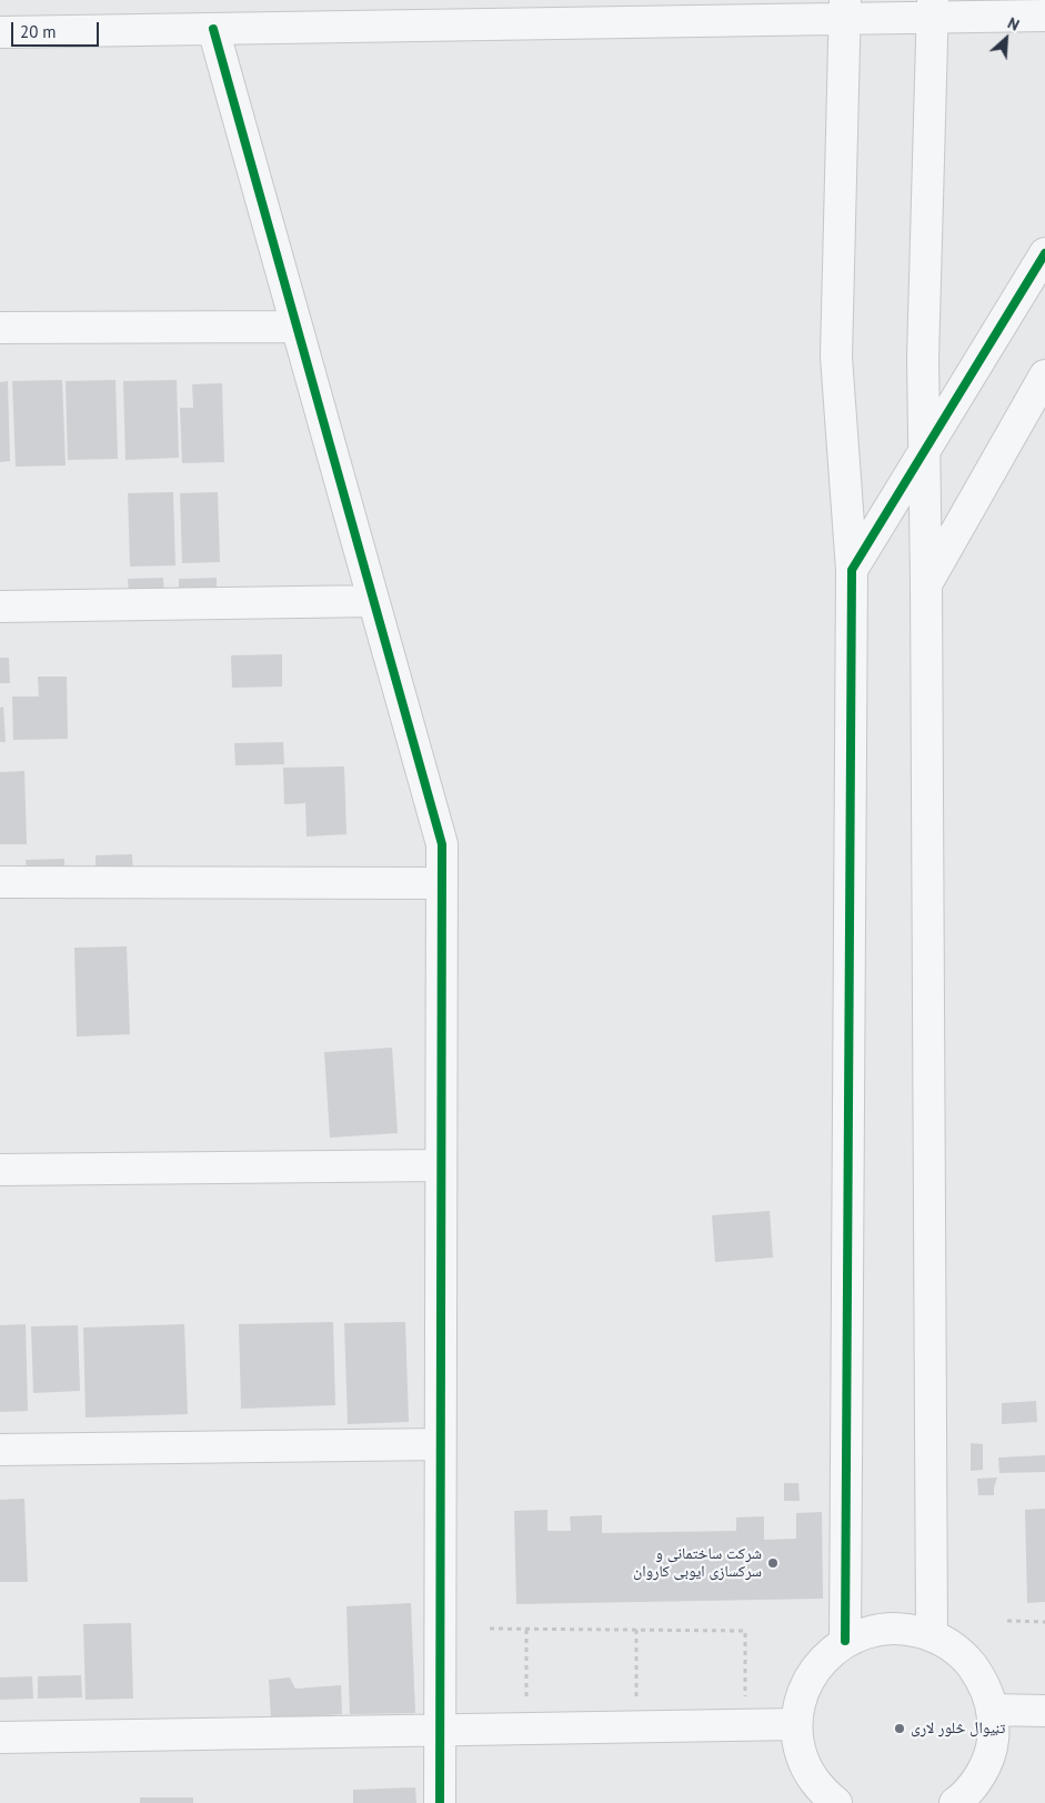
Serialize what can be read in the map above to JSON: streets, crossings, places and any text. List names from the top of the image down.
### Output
{
  "places": ["شرکت ساختمانی و سرکسازی ایوبی کاروان", "تڼیوال څلور لاری"],
  "scale_bar": "20 m",
  "north": "top right"
}
